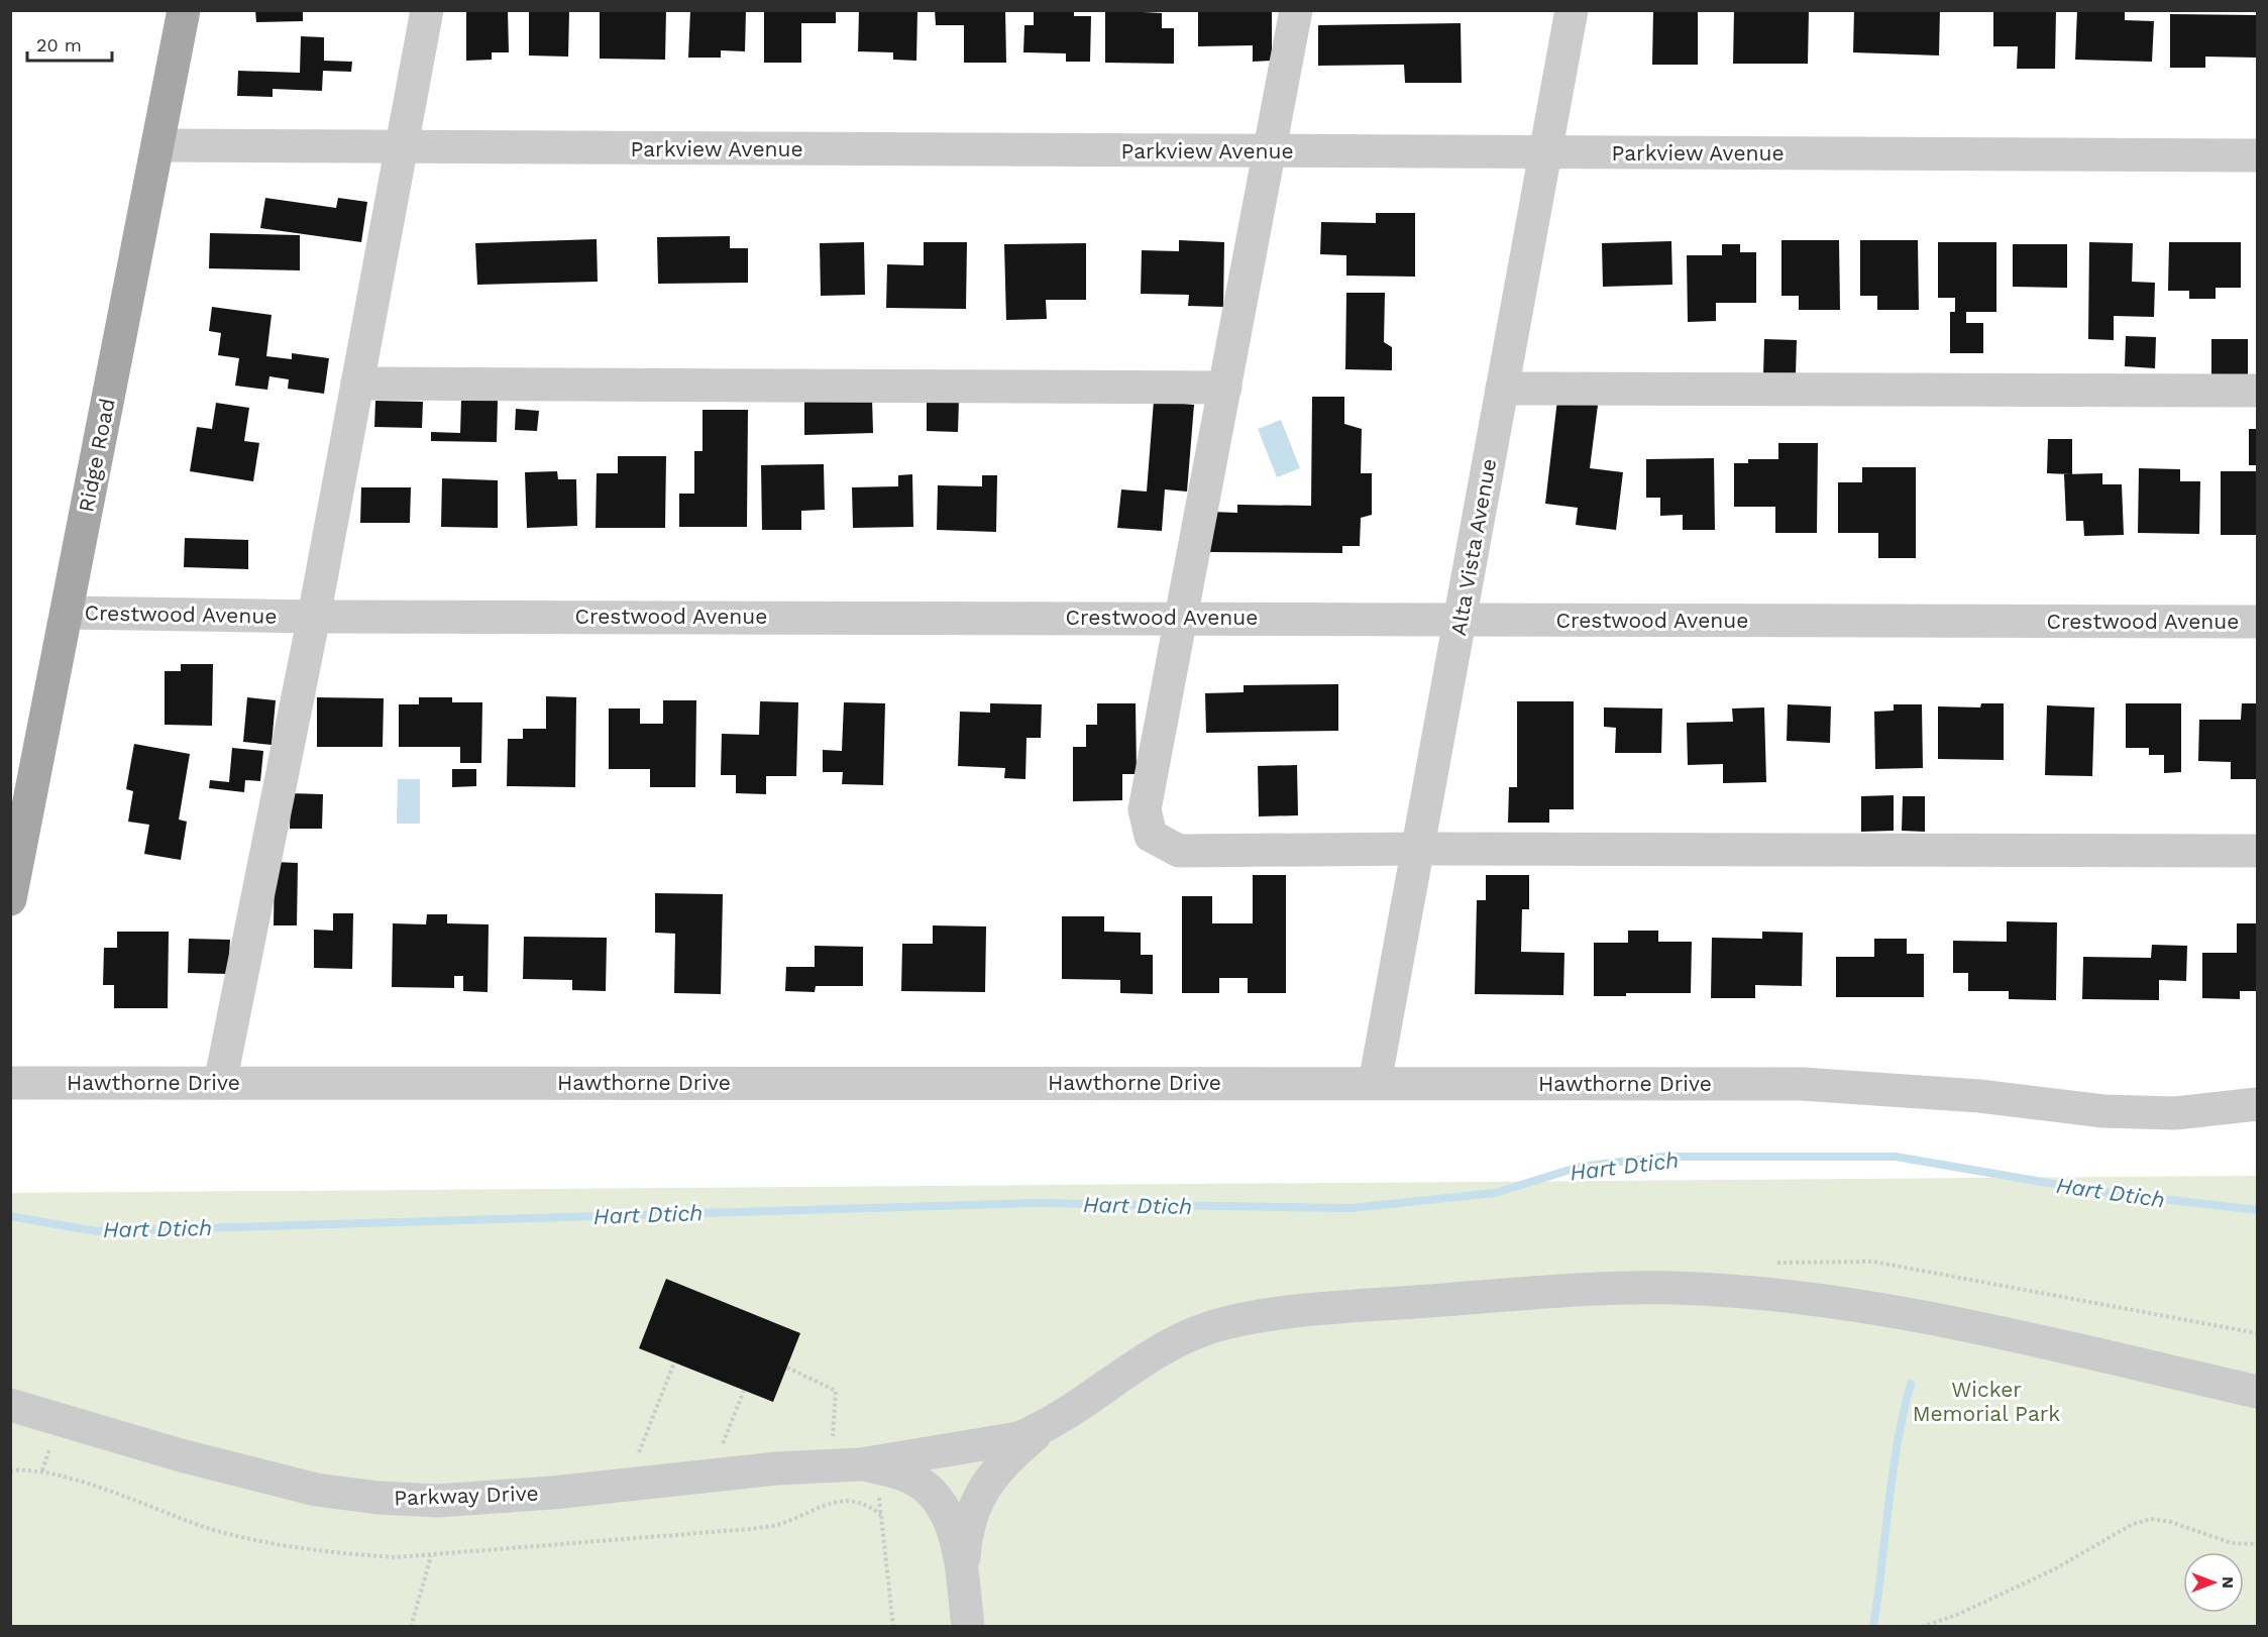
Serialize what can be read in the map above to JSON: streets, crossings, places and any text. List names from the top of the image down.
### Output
{
  "streets": {
    "main road": ["Ridge Road"],
    "street": [
      "Parkview Avenue",
      "Alta Vista Avenue",
      "Crestwood Avenue",
      "Hawthorne Drive",
      "Parkway Drive"
    ]
  },
  "crossings": [
    ["Parkview Avenue", "Ridge Road"],
    ["Parkview Avenue", "Alta Vista Avenue"],
    ["Ridge Road", "Crestwood Avenue"],
    ["Alta Vista Avenue", "Crestwood Avenue"],
    ["Alta Vista Avenue", "Hawthorne Drive"]
  ],
  "water": ["Hart Dtich"],
  "parks": ["Wicker Memorial Park"],
  "scale_bar": "20 m",
  "north": "right"
}
